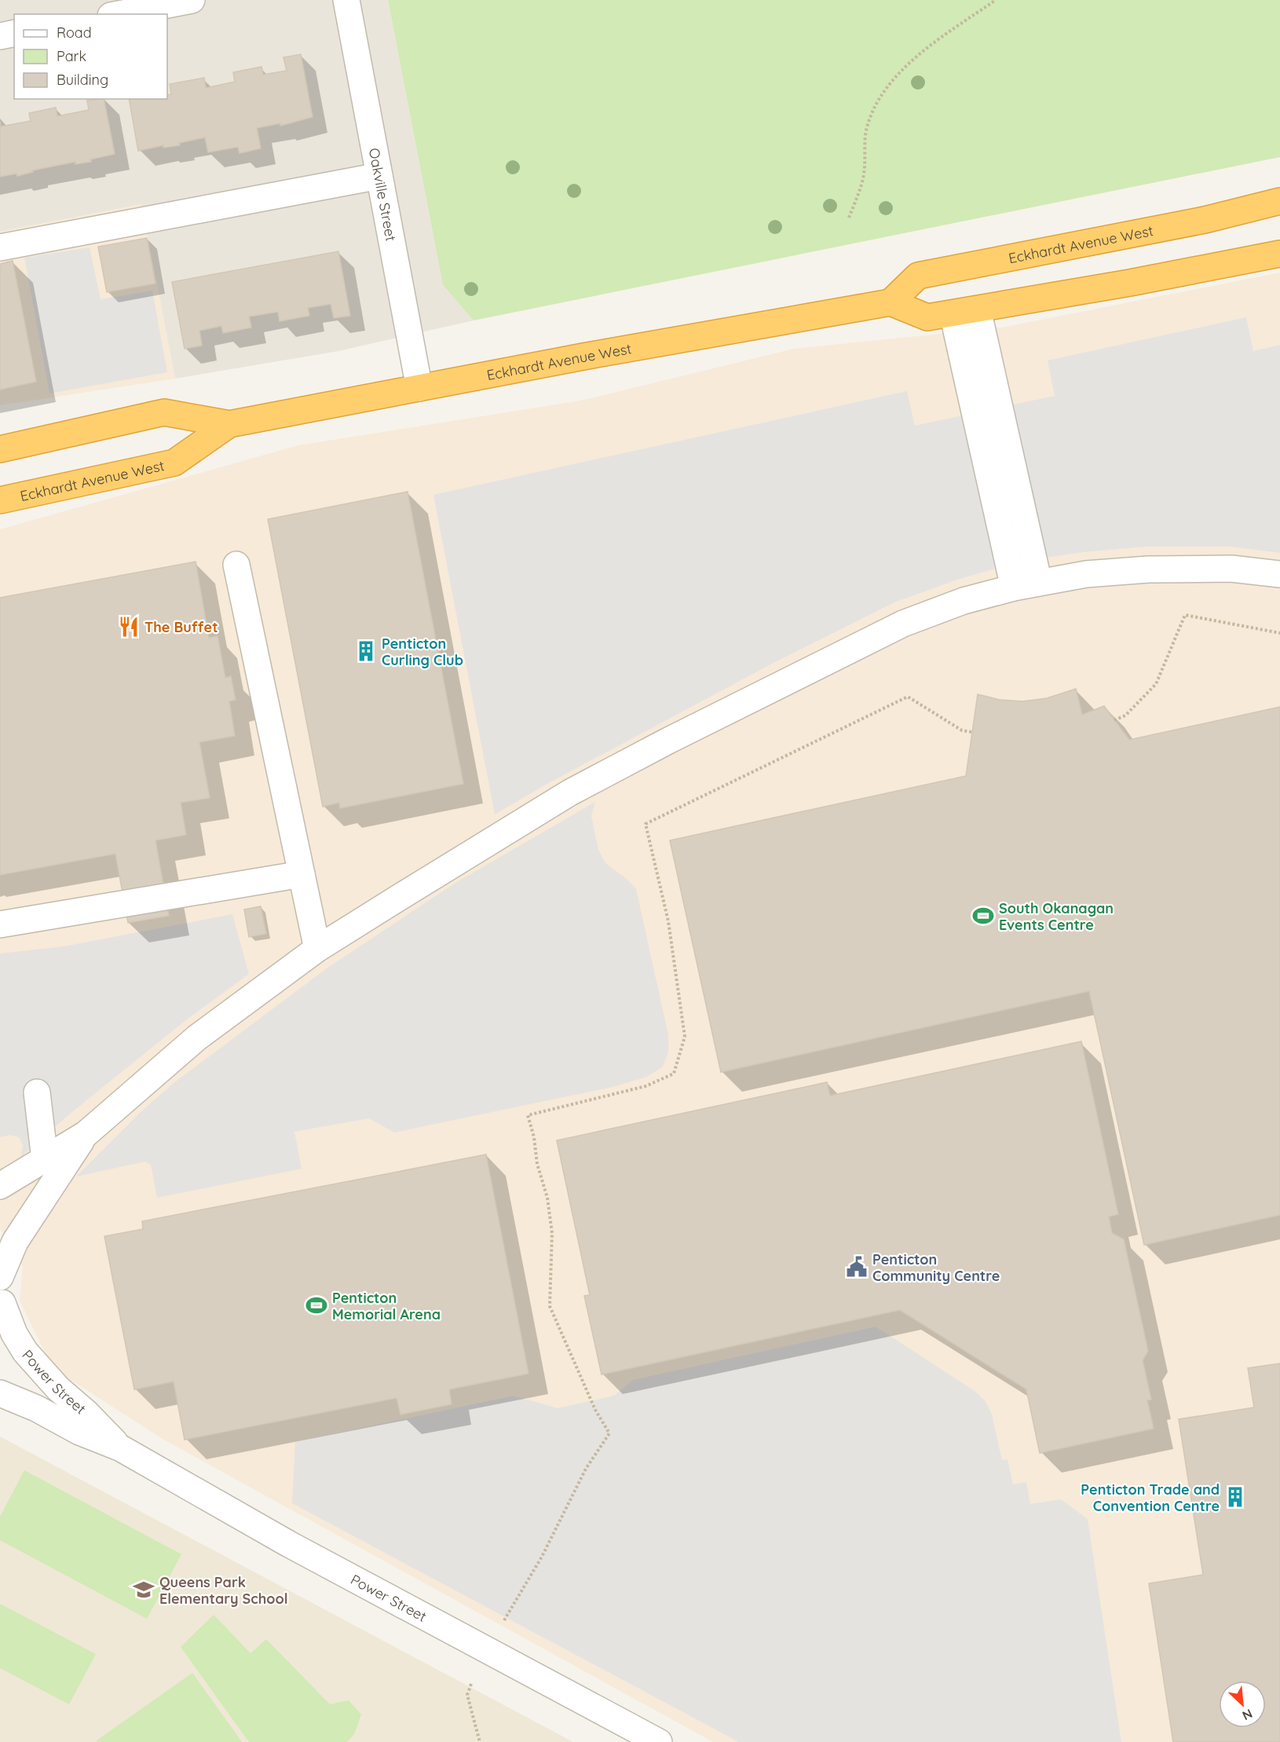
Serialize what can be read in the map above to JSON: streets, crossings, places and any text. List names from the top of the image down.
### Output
{
  "streets": {
    "highway": ["Eckhardt Avenue West"],
    "street": ["Oakville Street", "Power Street"]
  },
  "crossings": [
    ["Oakville Street", "Eckhardt Avenue West"]
  ],
  "places": {
    "restaurant": ["The Buffet"],
    "building": ["Penticton Curling Club", "Penticton Trade and Convention Centre"],
    "sports": ["South Okanagan Events Centre", "Penticton Memorial Arena"],
    "public building": ["Penticton Community Centre"],
    "school or university": ["Queens Park Elementary School"]
  },
  "legend": ["Road", "Park", "Building"],
  "north": "bottom right"
}
